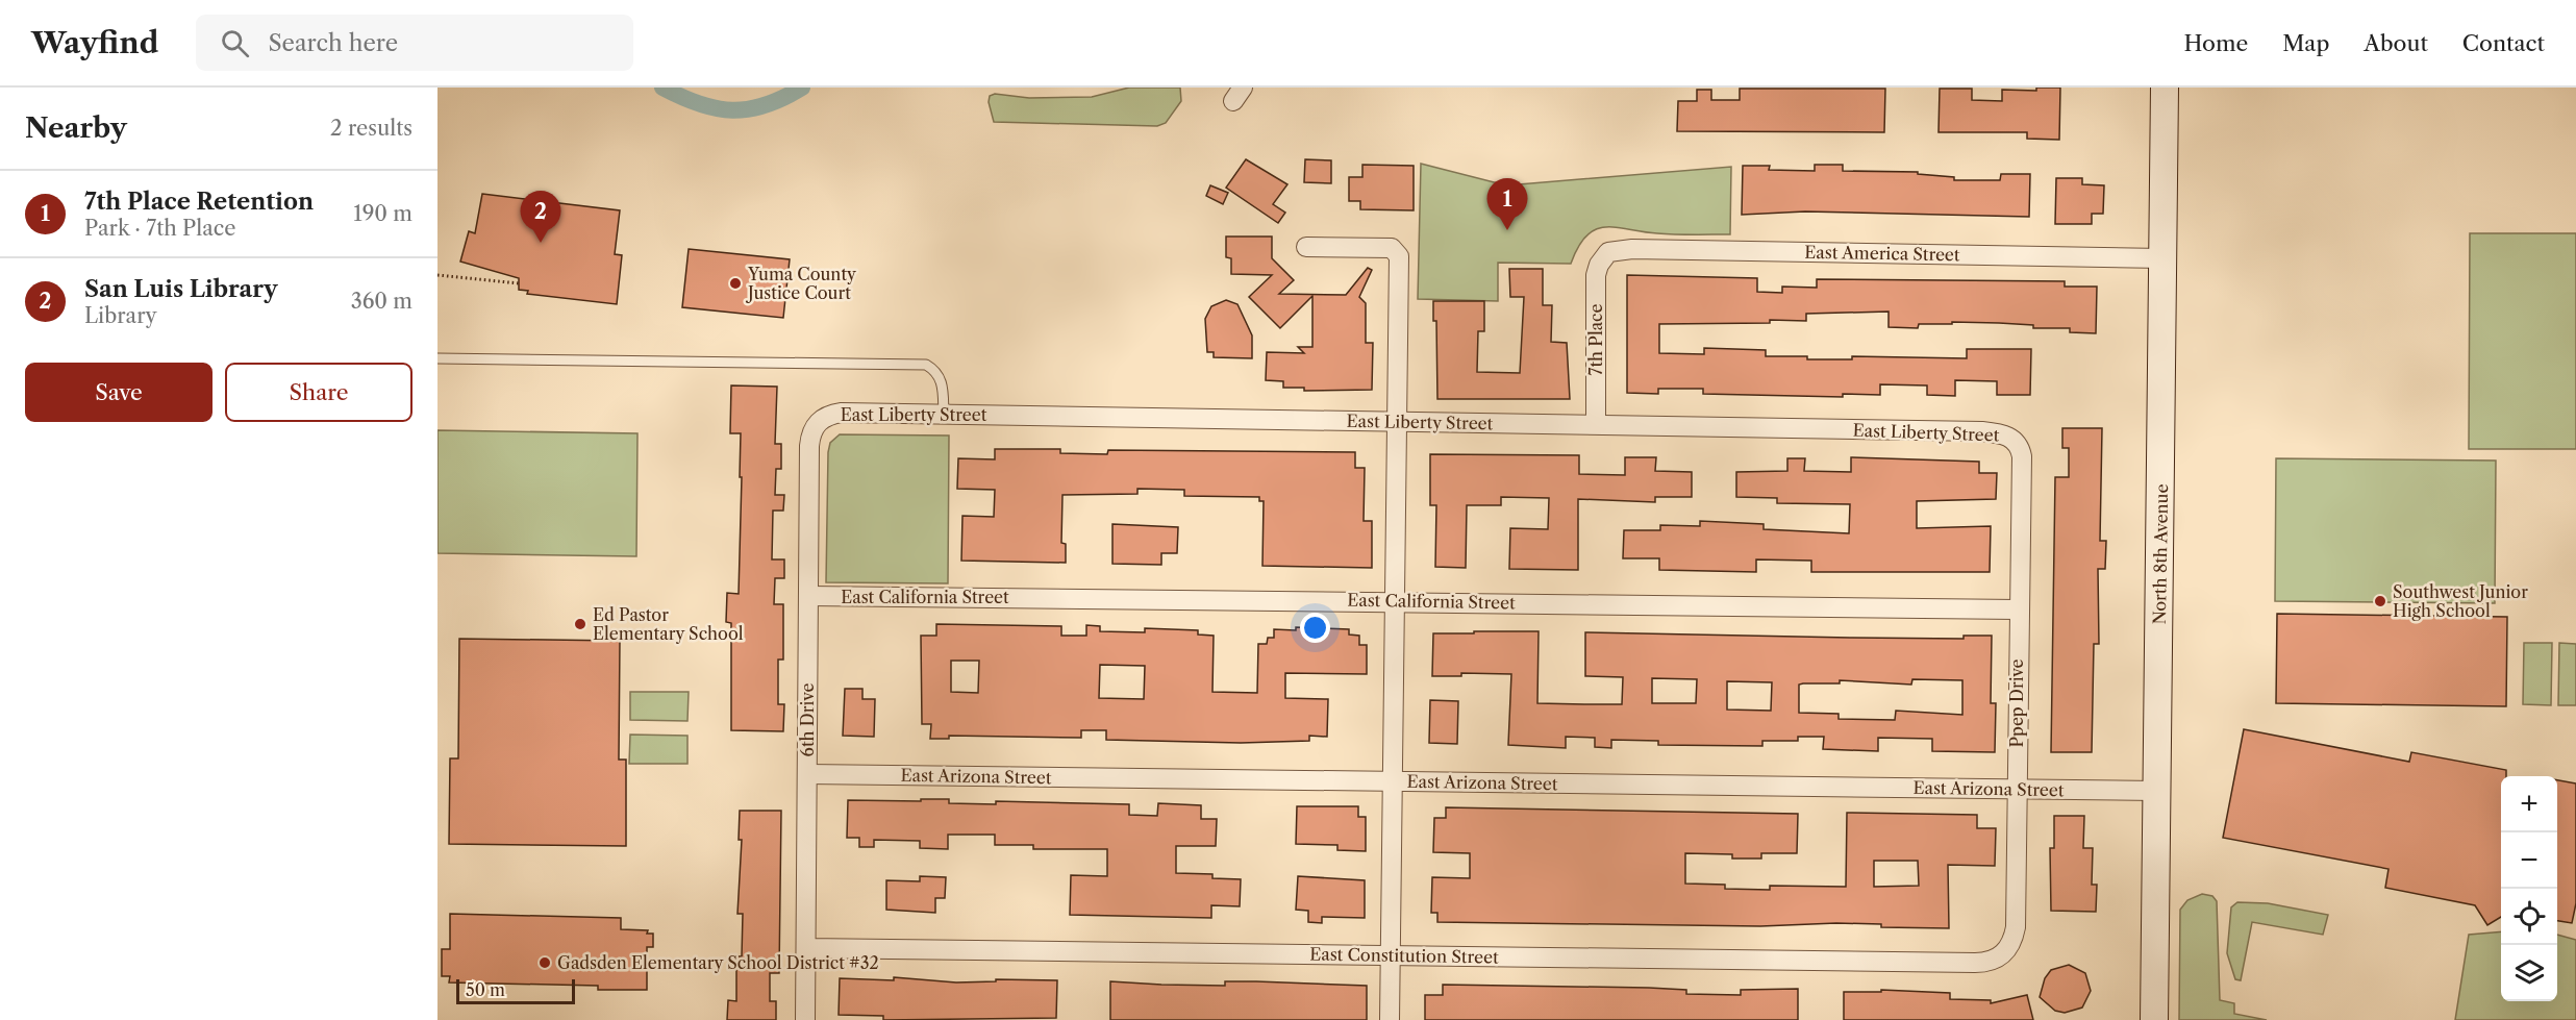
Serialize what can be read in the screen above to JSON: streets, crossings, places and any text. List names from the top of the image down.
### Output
{
  "streets": {
    "main road": ["North 8th Avenue"],
    "street": [
      "East America Street",
      "7th Place",
      "East Liberty Street",
      "East California Street",
      "Ppep Drive",
      "6th Drive",
      "East Arizona Street",
      "East Constitution Street"
    ]
  },
  "crossings": [
    ["East America Street", "7th Place"],
    ["East America Street", "North 8th Avenue"],
    ["7th Place", "East Liberty Street"],
    ["East Liberty Street", "Ppep Drive"],
    ["East Liberty Street", "6th Drive"],
    ["North 8th Avenue", "East Arizona Street"],
    ["East California Street", "Ppep Drive"],
    ["East California Street", "6th Drive"],
    ["Ppep Drive", "East Arizona Street"],
    ["Ppep Drive", "East Constitution Street"],
    ["6th Drive", "East Arizona Street"],
    ["6th Drive", "East Constitution Street"]
  ],
  "places": [
    "Yuma County Justice Court",
    "Southwest Junior High School",
    "Ed Pastor Elementary School",
    "Gadsden Elementary School District #32"
  ],
  "scale_bar": "50 m",
  "page": {
    "header": "Wayfind",
    "search": "Search here",
    "nav": [
      "Home",
      "Map",
      "About",
      "Contact"
    ],
    "heading": ["Nearby", "2 results"],
    "list": [
      {
        "mark": "1",
        "name": "7th Place Retention",
        "note": "Park · 7th Place",
        "value": "190 m"
      },
      {
        "mark": "2",
        "name": "San Luis Library",
        "note": "Library",
        "value": "360 m"
      }
    ],
    "pins": ["1", "2"],
    "buttons": ["Save", "Share"],
    "map_buttons": ["+", "−"],
    "scale": "50 m"
  }
}
